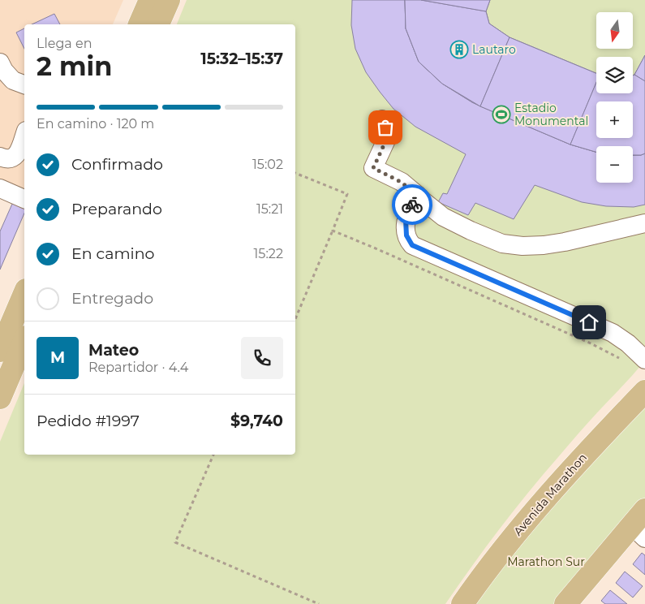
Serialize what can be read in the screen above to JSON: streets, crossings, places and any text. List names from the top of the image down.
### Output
{
  "streets": {
    "main road": ["Avenida Marathon"]
  },
  "parks": ["Marathon Sur"],
  "places": {
    "building": ["Lautaro"],
    "sports": ["Estadio Monumental"]
  },
  "north": "bottom",
  "page": {
    "map_buttons": ["+", "−"],
    "heading": ["2 min", "Llega en", "15:32–15:37"],
    "panel": [
      "Mateo",
      "Repartidor · 4.4",
      "Pedido #1997",
      "$9,740"
    ],
    "bar": "En camino · 120 m",
    "list": [
      ["Confirmado", "15:02"],
      ["Preparando", "15:21"],
      ["En camino", "15:22"],
      "Entregado"
    ],
    "round": "M"
  }
}
